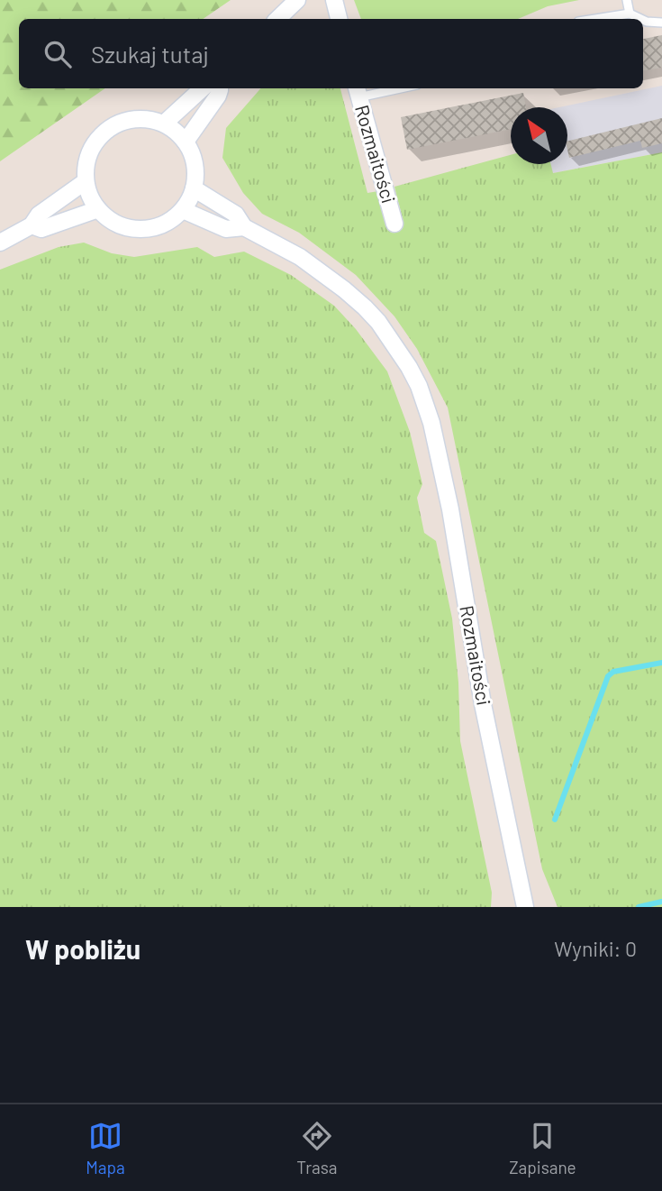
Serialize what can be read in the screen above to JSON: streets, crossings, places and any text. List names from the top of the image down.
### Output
{
  "streets": {
    "street": ["Rozmaitości"]
  },
  "north": "top left",
  "page": {
    "search": "Szukaj tutaj",
    "heading": ["W pobliżu", "Wyniki: 0"],
    "nav": ["Mapa", "Trasa", "Zapisane"]
  }
}
